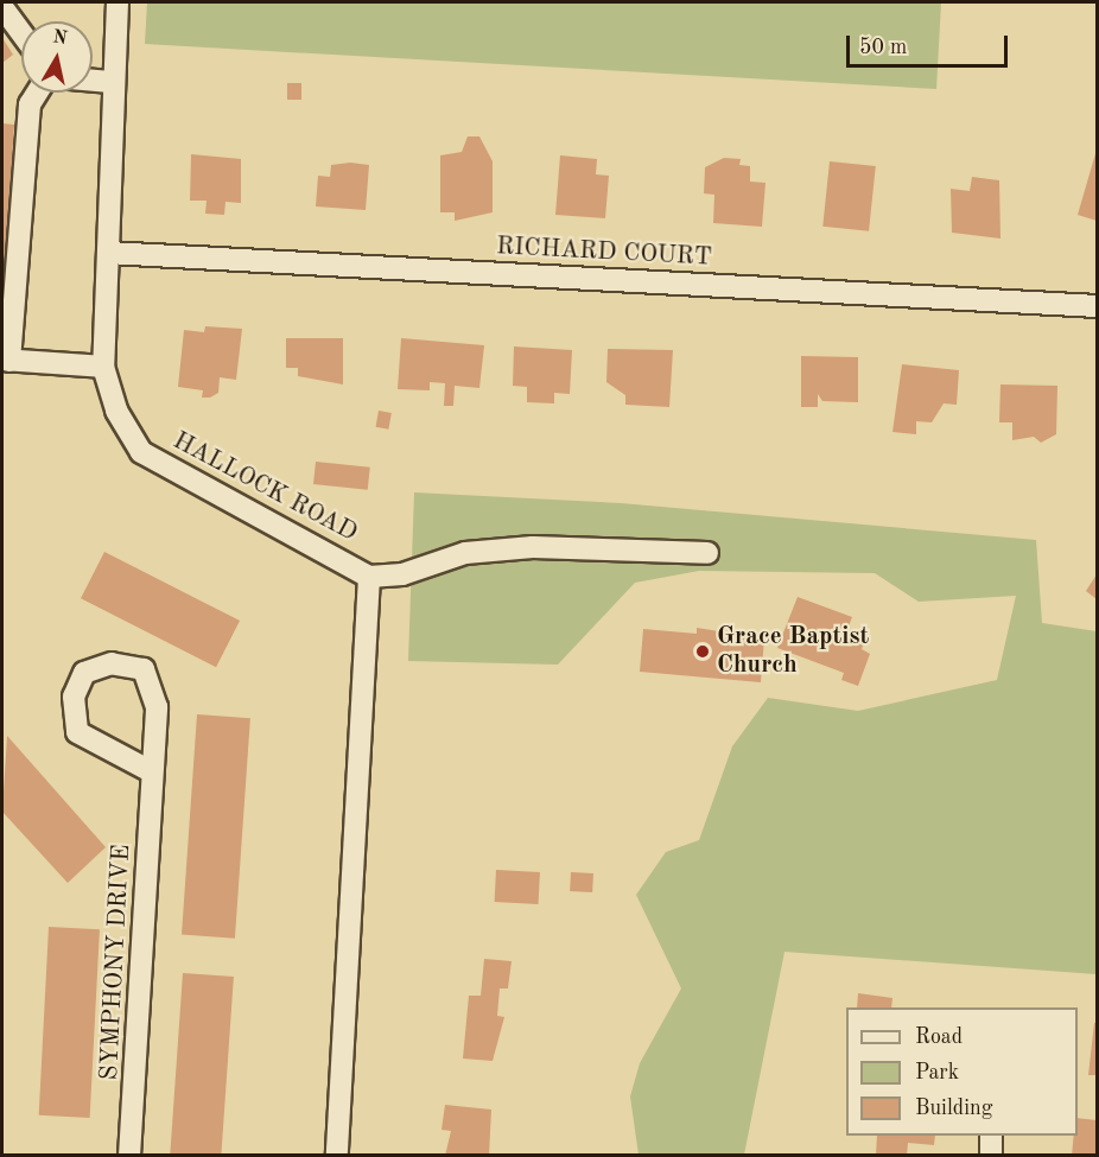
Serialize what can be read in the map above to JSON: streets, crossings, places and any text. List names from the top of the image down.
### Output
{
  "streets": {
    "street": ["RICHARD COURT", "HALLOCK ROAD", "SYMPHONY DRIVE"]
  },
  "crossings": [
    ["RICHARD COURT", "HALLOCK ROAD"]
  ],
  "places": ["Grace Baptist Church"],
  "legend": ["Road", "Park", "Building"],
  "scale_bar": "50 m",
  "north": "top"
}
